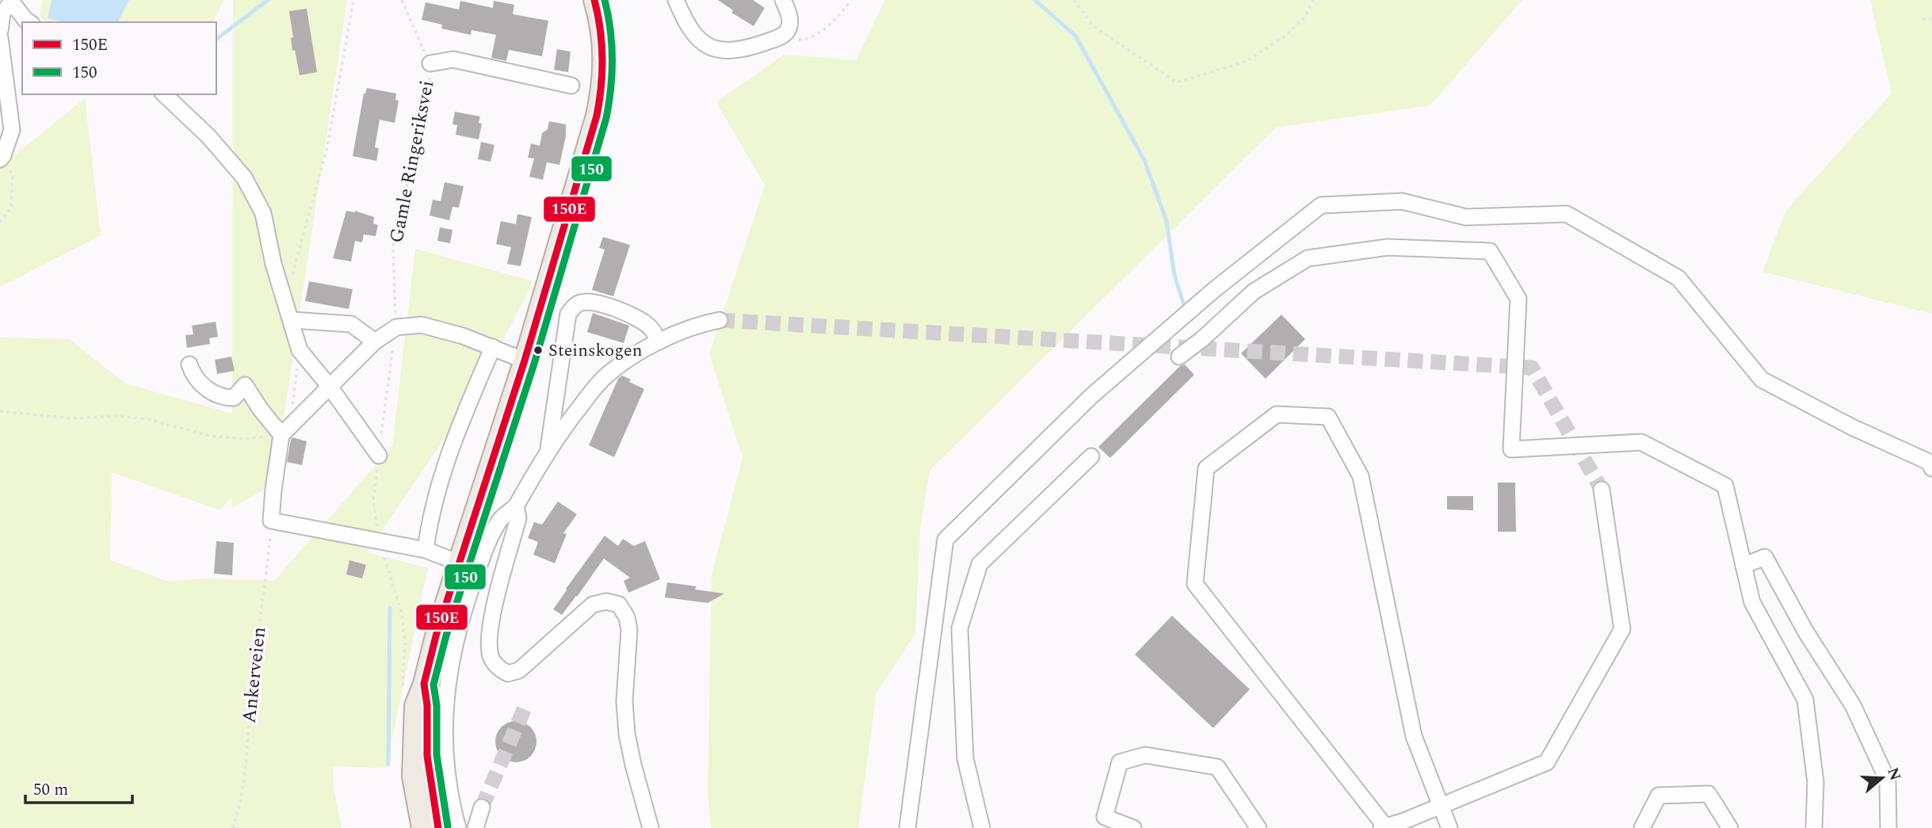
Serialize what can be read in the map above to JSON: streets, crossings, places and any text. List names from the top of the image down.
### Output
{
  "streets": {
    "path": ["Gamle Ringeriksvei", "Ankerveien"]
  },
  "places": ["Steinskogen"],
  "lines": ["transit line 150E", "transit line 150"],
  "legend": ["150E", "150"],
  "scale_bar": "50 m",
  "north": "right"
}
